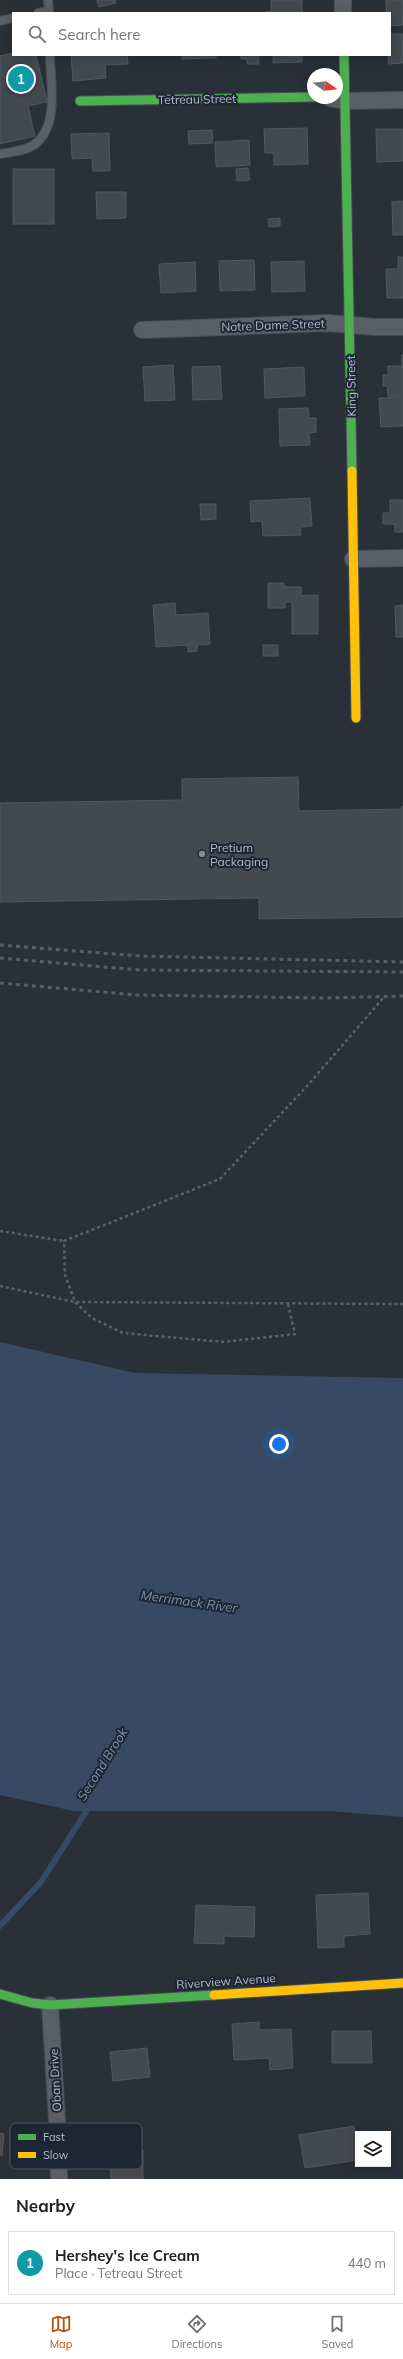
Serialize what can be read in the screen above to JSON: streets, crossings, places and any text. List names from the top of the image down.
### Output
{
  "streets": {
    "street": [
      "Tetreau Street",
      "Notre Dame Street",
      "King Street",
      "Riverview Avenue",
      "Oban Drive"
    ]
  },
  "crossings": [
    ["Notre Dame Street", "King Street"],
    ["Riverview Avenue", "Oban Drive"]
  ],
  "water": ["Merrimack River", "Second Brook"],
  "places": ["Pretium Packaging"],
  "legend": ["Fast", "Slow"],
  "north": "right",
  "page": {
    "search": "Search here",
    "pins": "1",
    "heading": "Nearby",
    "list": [
      {
        "mark": "1",
        "name": "Hershey's Ice Cream",
        "note": "Place · Tetreau Street",
        "value": "440 m"
      }
    ],
    "nav": ["Map", "Directions", "Saved"]
  }
}
